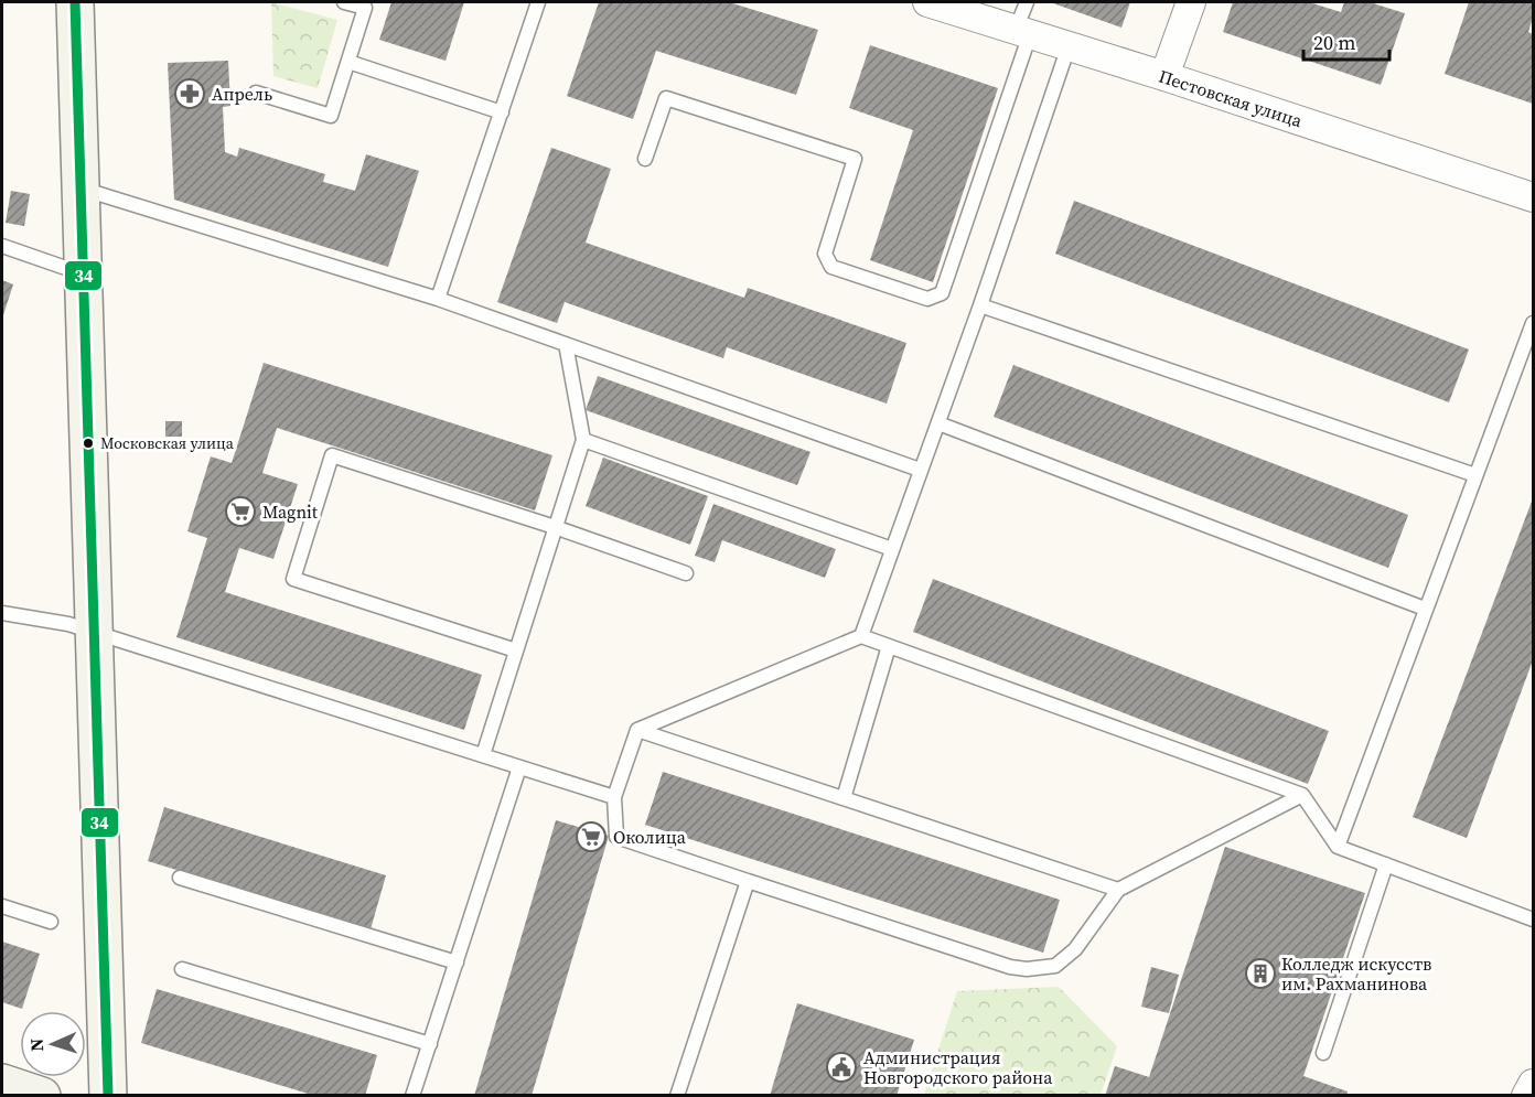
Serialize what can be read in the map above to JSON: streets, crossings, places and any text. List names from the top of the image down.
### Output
{
  "streets": {
    "street": ["Пестовская улица"]
  },
  "places": {
    "pharmacy": ["Апрель"],
    "other": ["Московская улица"],
    "supermarket": ["Magnit", "Околица"],
    "building": ["Колледж искусств им. Рахманинова"],
    "public building": ["Администрация Новгородского района"]
  },
  "lines": ["transit line 34"],
  "scale_bar": "20 m",
  "north": "left"
}
